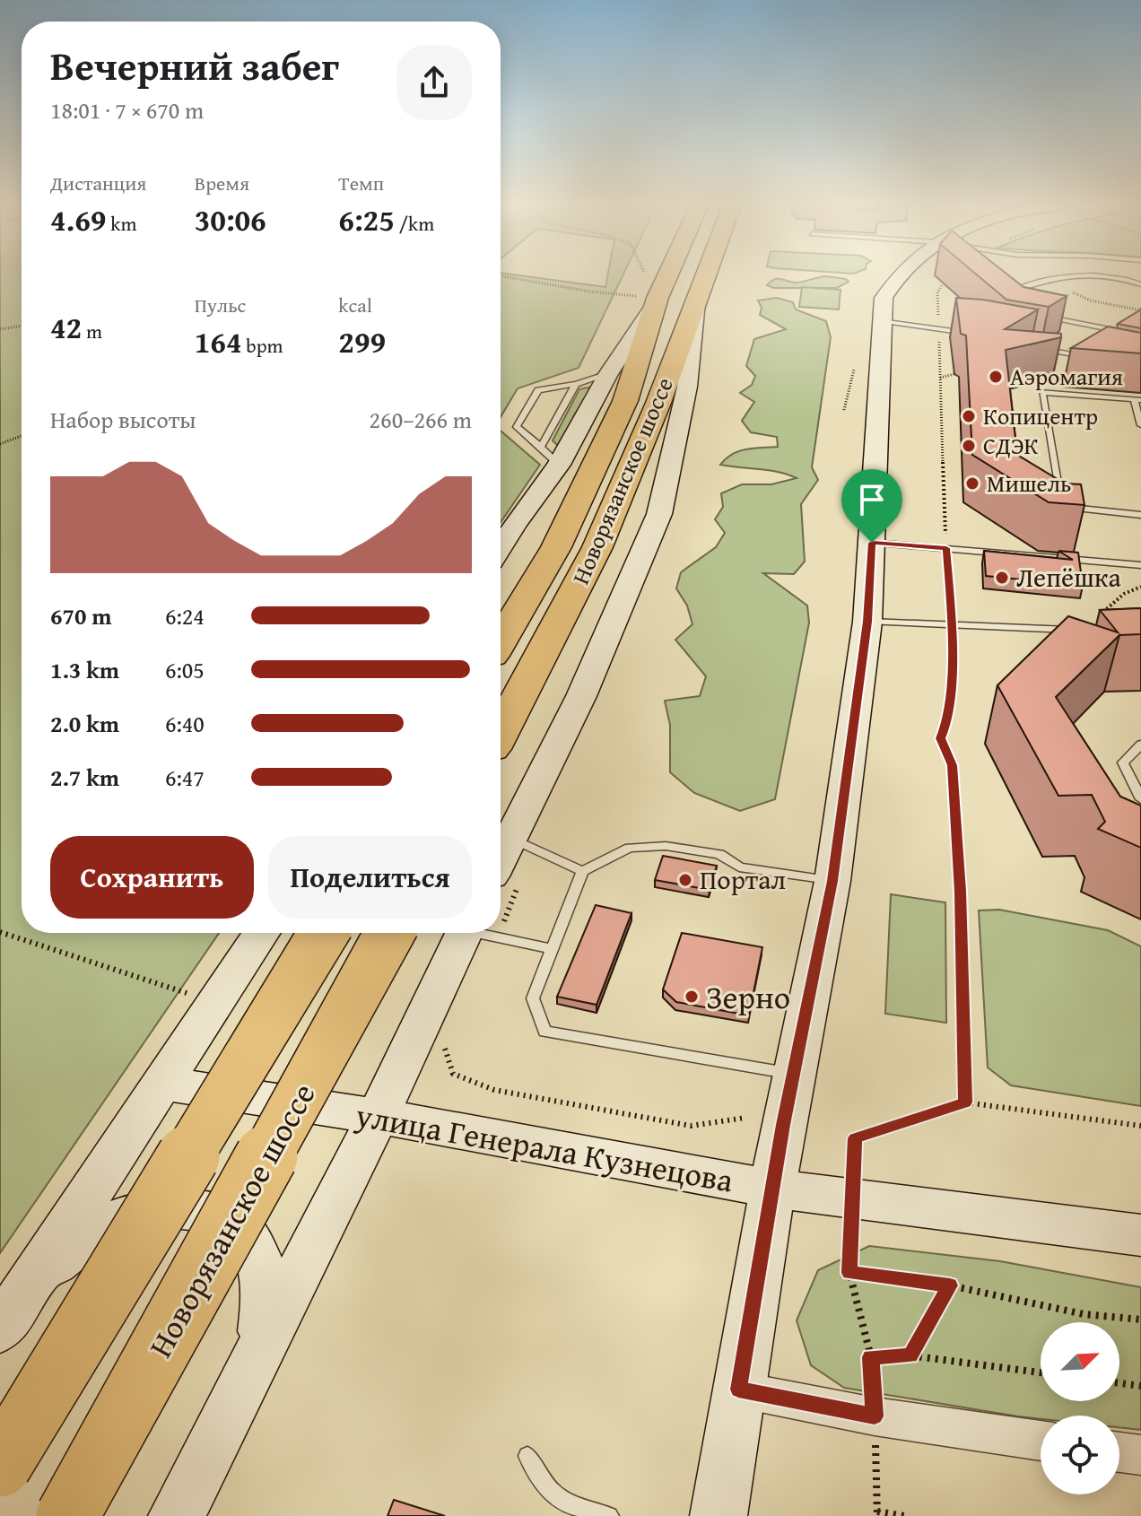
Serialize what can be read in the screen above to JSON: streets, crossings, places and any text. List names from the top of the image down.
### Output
{
  "streets": {
    "highway": ["Новорязанское шоссе"],
    "main road": ["улица Генерала Кузнецова"]
  },
  "places": [
    "Аэромагия",
    "Копицентр",
    "СДЭК",
    "Мишель",
    "Лепёшка",
    "Портал",
    "Зерно"
  ],
  "north": "top right",
  "page": {
    "heading": ["Вечерний забег", "18:01 · 7 × 670 m"],
    "stats": [
      ["Дистанция", "4.69 km"],
      ["Время", "30:06"],
      ["Темп", "6:25 /km"],
      ["42 m"],
      ["Пульс", "164 bpm"],
      ["kcal", "299"]
    ],
    "chart": ["Набор высоты", "260–266 m"],
    "list": [
      {
        "name": "670 m",
        "note": "6:24"
      },
      {
        "name": "1.3 km",
        "note": "6:05"
      },
      {
        "name": "2.0 km",
        "note": "6:40"
      },
      {
        "name": "2.7 km",
        "note": "6:47"
      }
    ],
    "buttons": ["Сохранить", "Поделиться"]
  }
}
